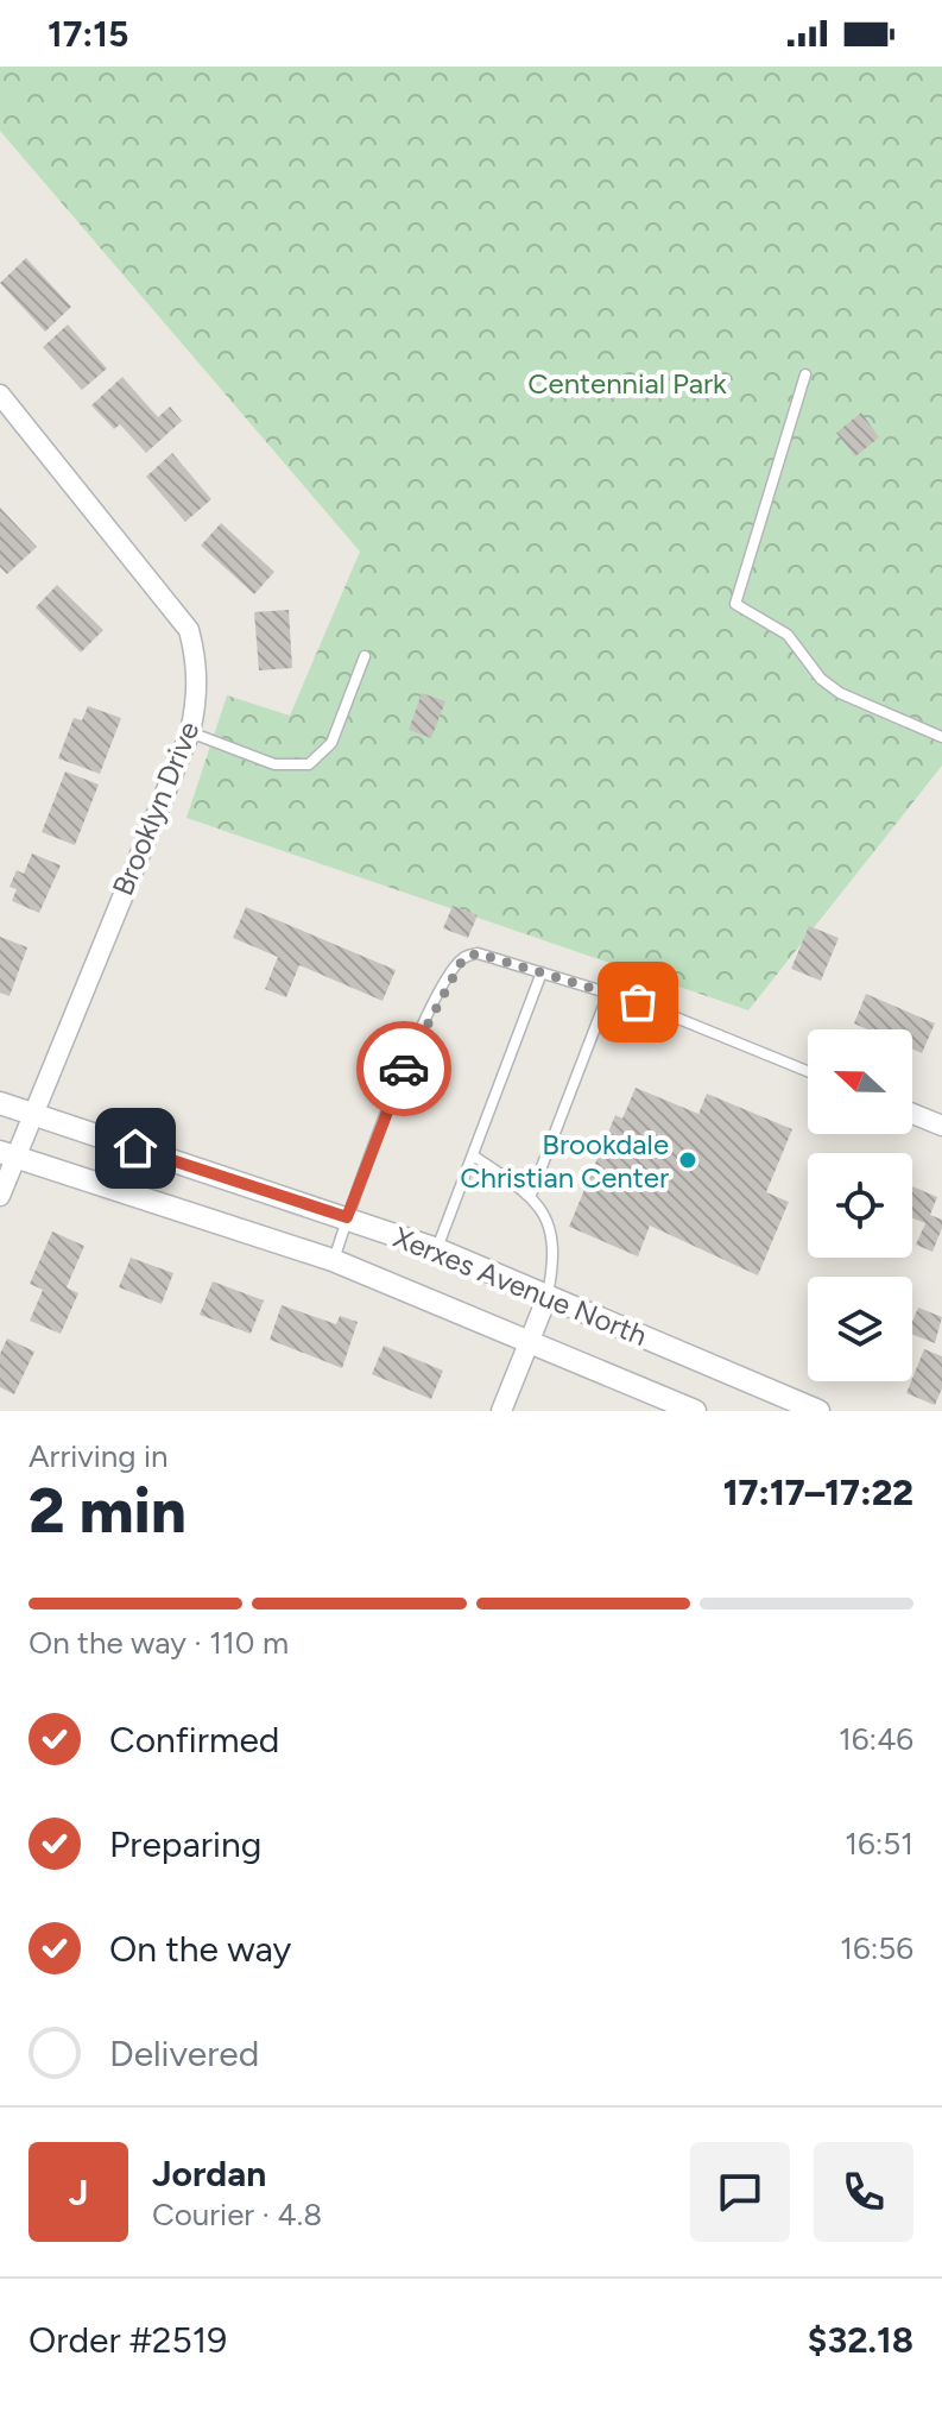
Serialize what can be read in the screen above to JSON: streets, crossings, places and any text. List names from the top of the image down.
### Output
{
  "streets": {
    "street": ["Brooklyn Drive", "Xerxes Avenue North"]
  },
  "crossings": [
    ["Brooklyn Drive", "Xerxes Avenue North"]
  ],
  "parks": ["Centennial Park"],
  "places": ["Brookdale Christian Center"],
  "north": "left",
  "page": {
    "status": "17:15",
    "heading": ["2 min", "Arriving in", "17:17–17:22"],
    "panel": [
      "Jordan",
      "Courier · 4.8",
      "Order #2519",
      "$32.18"
    ],
    "bar": "On the way · 110 m",
    "list": [
      ["Confirmed", "16:46"],
      ["Preparing", "16:51"],
      ["On the way", "16:56"],
      "Delivered"
    ],
    "round": "J"
  }
}
